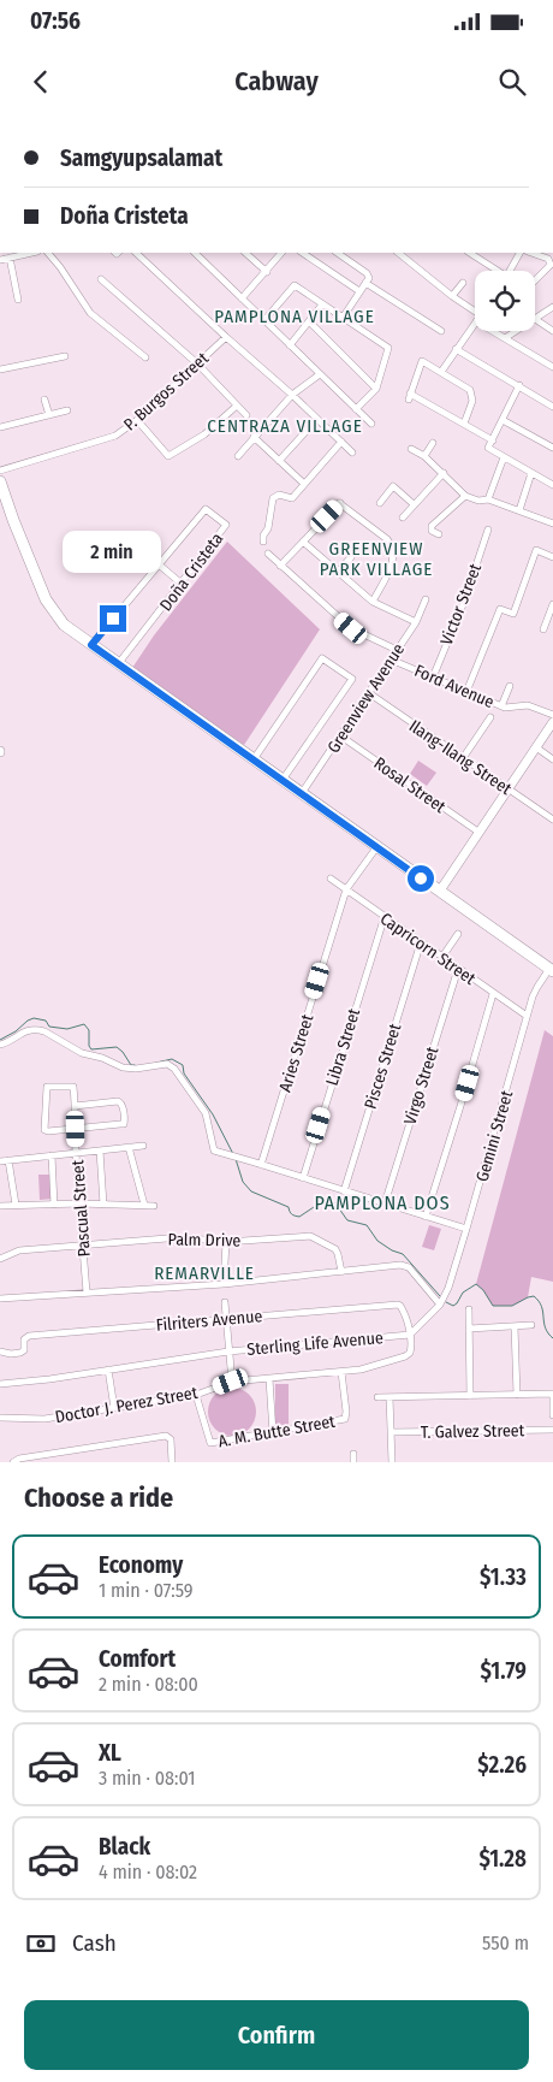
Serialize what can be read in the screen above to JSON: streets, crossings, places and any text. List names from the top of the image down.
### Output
{
  "streets": {
    "street": [
      "P. Burgos Street",
      "Doña Cristeta",
      "Victor Street",
      "Ford Avenue",
      "Greenview Avenue",
      "Ilang-Ilang Street",
      "Rosal Street",
      "Capricorn Street",
      "Libra Street",
      "Aries Street",
      "Pisces Street",
      "Virgo Street",
      "Gemini Street",
      "Pascual Street",
      "Palm Drive",
      "Filriters Avenue",
      "Sterling Life Avenue",
      "Doctor J. Perez Street",
      "A. M. Butte Street",
      "T. Galvez Street"
    ]
  },
  "crossings": [
    ["Victor Street", "Ford Avenue"],
    ["Ford Avenue", "Greenview Avenue"],
    ["Greenview Avenue", "Ilang-Ilang Street"],
    ["Greenview Avenue", "Rosal Street"],
    ["Capricorn Street", "Libra Street"],
    ["Capricorn Street", "Aries Street"],
    ["Capricorn Street", "Pisces Street"],
    ["Capricorn Street", "Virgo Street"],
    ["Capricorn Street", "Gemini Street"],
    ["Pascual Street", "Palm Drive"],
    ["Filriters Avenue", "Sterling Life Avenue"],
    ["Filriters Avenue", "Doctor J. Perez Street"],
    ["Sterling Life Avenue", "Doctor J. Perez Street"],
    ["Doctor J. Perez Street", "A. M. Butte Street"]
  ],
  "districts": [
    "PAMPLONA VILLAGE",
    "CENTRAZA VILLAGE",
    "GREENVIEW PARK VILLAGE",
    "PAMPLONA DOS",
    "REMARVILLE"
  ],
  "page": {
    "status": "07:56",
    "header": "Cabway",
    "banner": ["Samgyupsalamat", "Doña Cristeta"],
    "bubble": "2 min",
    "heading": "Choose a ride",
    "list": [
      {
        "name": "Economy",
        "note": "1 min · 07:59",
        "value": "$1.33"
      },
      {
        "name": "Comfort",
        "note": "2 min · 08:00",
        "value": "$1.79"
      },
      {
        "name": "XL",
        "note": "3 min · 08:01",
        "value": "$2.26"
      },
      {
        "name": "Black",
        "note": "4 min · 08:02",
        "value": "$1.28"
      }
    ],
    "pay": ["Cash", "550 m"],
    "buttons": "Confirm"
  }
}
